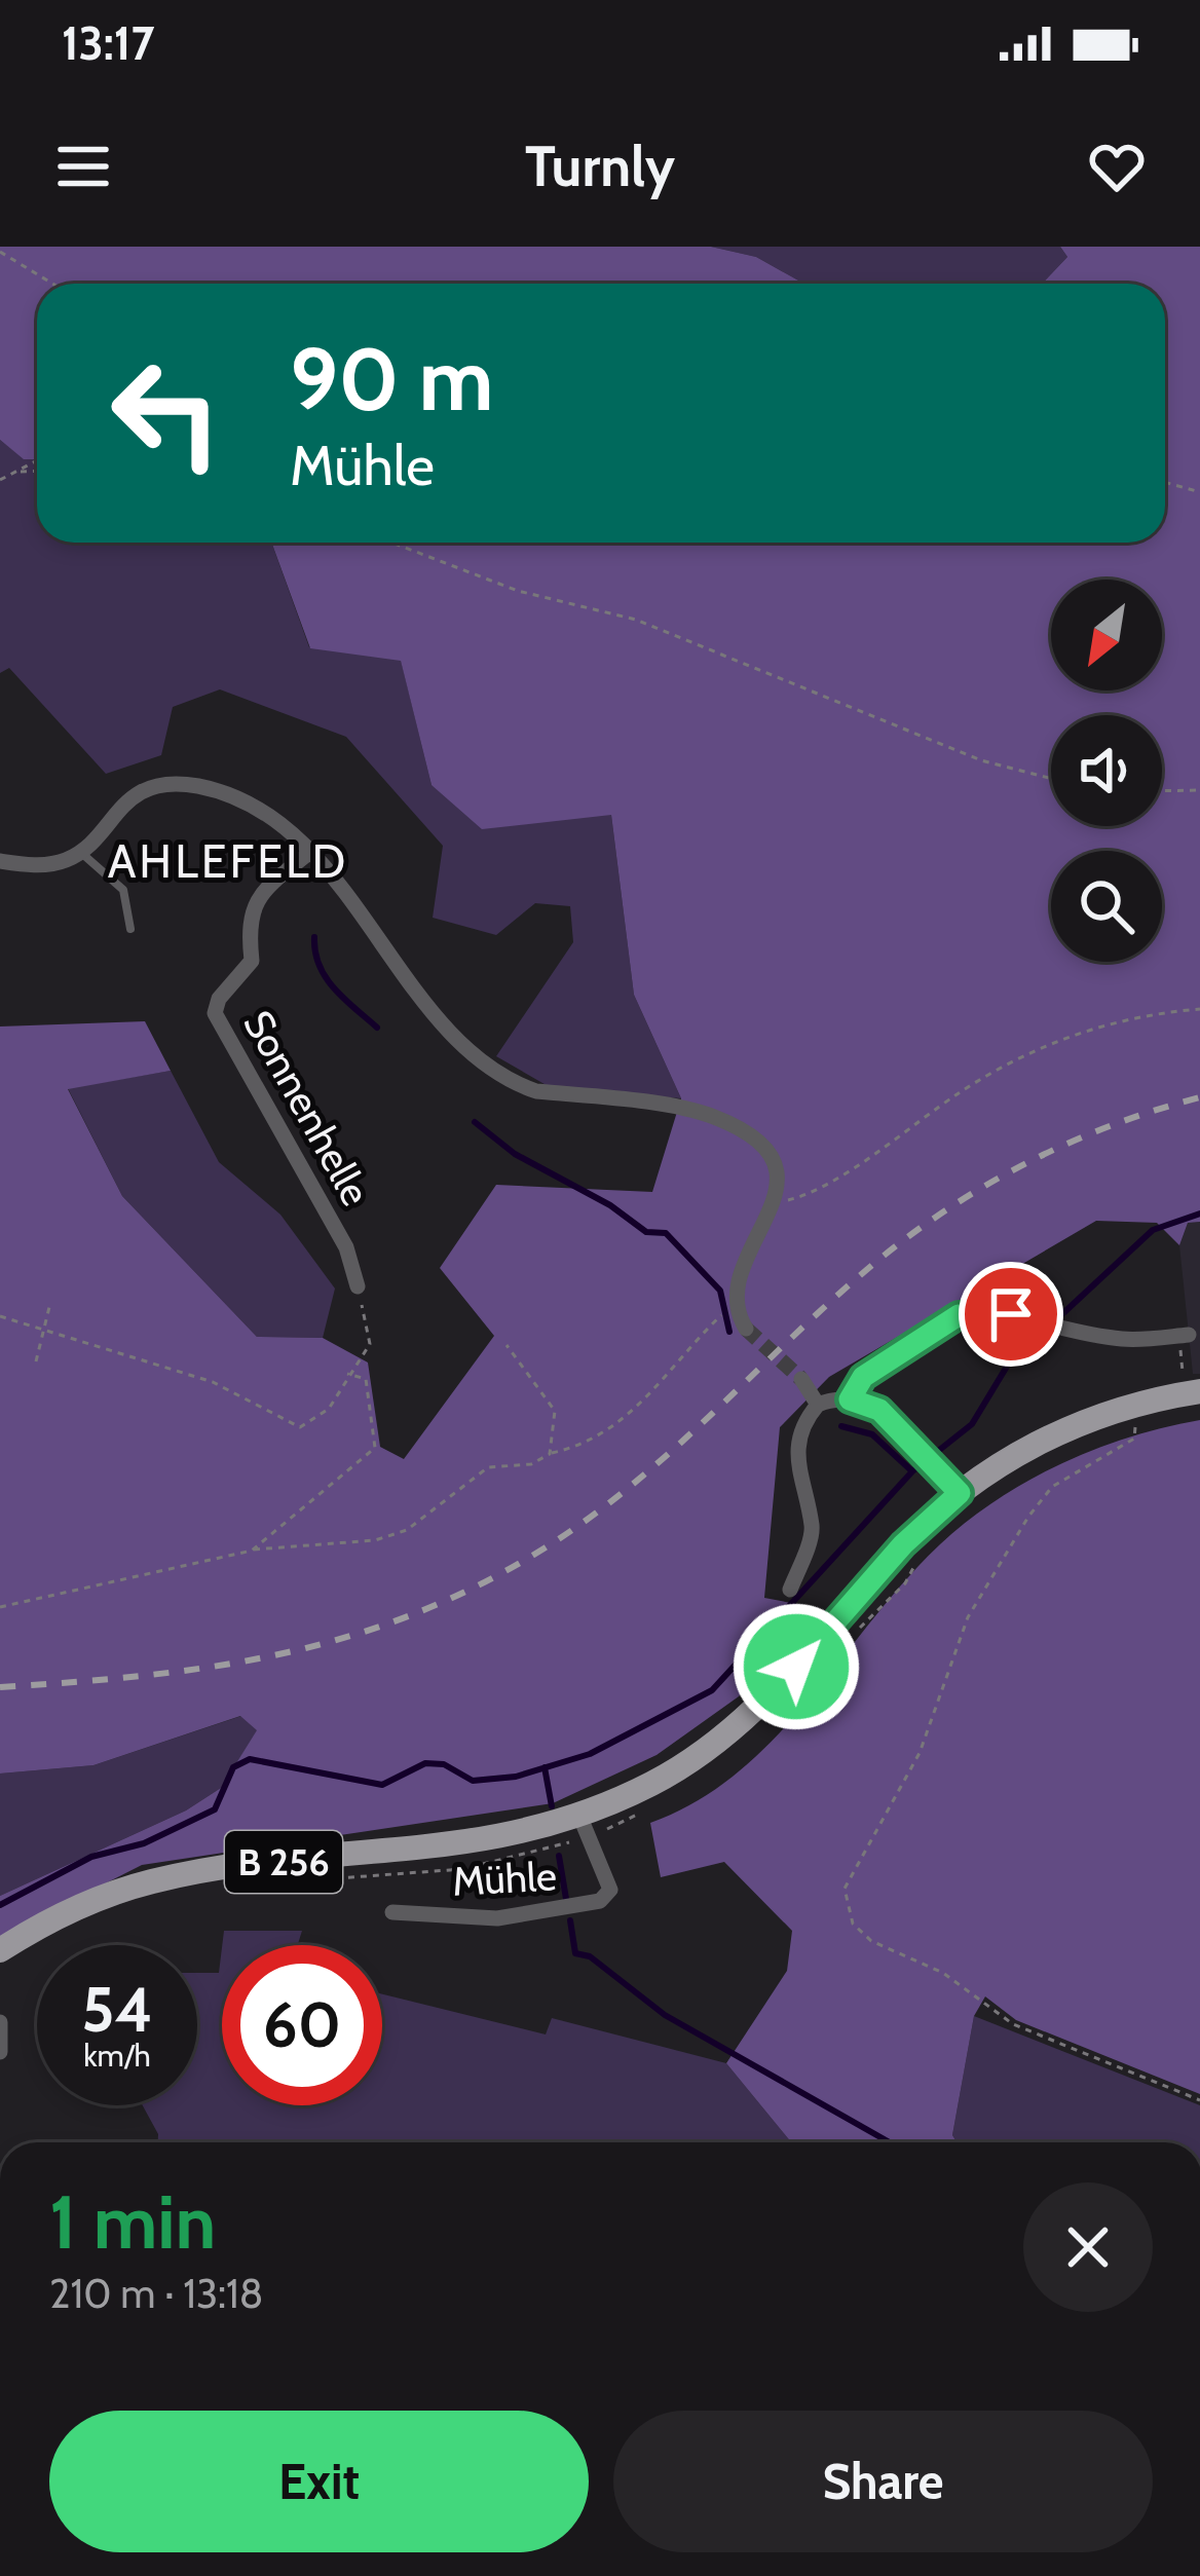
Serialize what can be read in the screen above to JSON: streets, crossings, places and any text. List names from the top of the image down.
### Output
{
  "streets": {
    "main road": ["B 256"],
    "street": ["Sonnenhelle", "Mühle"]
  },
  "crossings": [
    ["B 256", "Mühle"]
  ],
  "districts": ["AHLEFELD"],
  "north": "bottom left",
  "page": {
    "status": "13:17",
    "header": "Turnly",
    "turn": ["90 m", "Mühle"],
    "speed": "54 km/h",
    "limit": "60",
    "heading": ["1 min", "210 m · 13:18"],
    "buttons": ["Exit", "Share"]
  }
}
